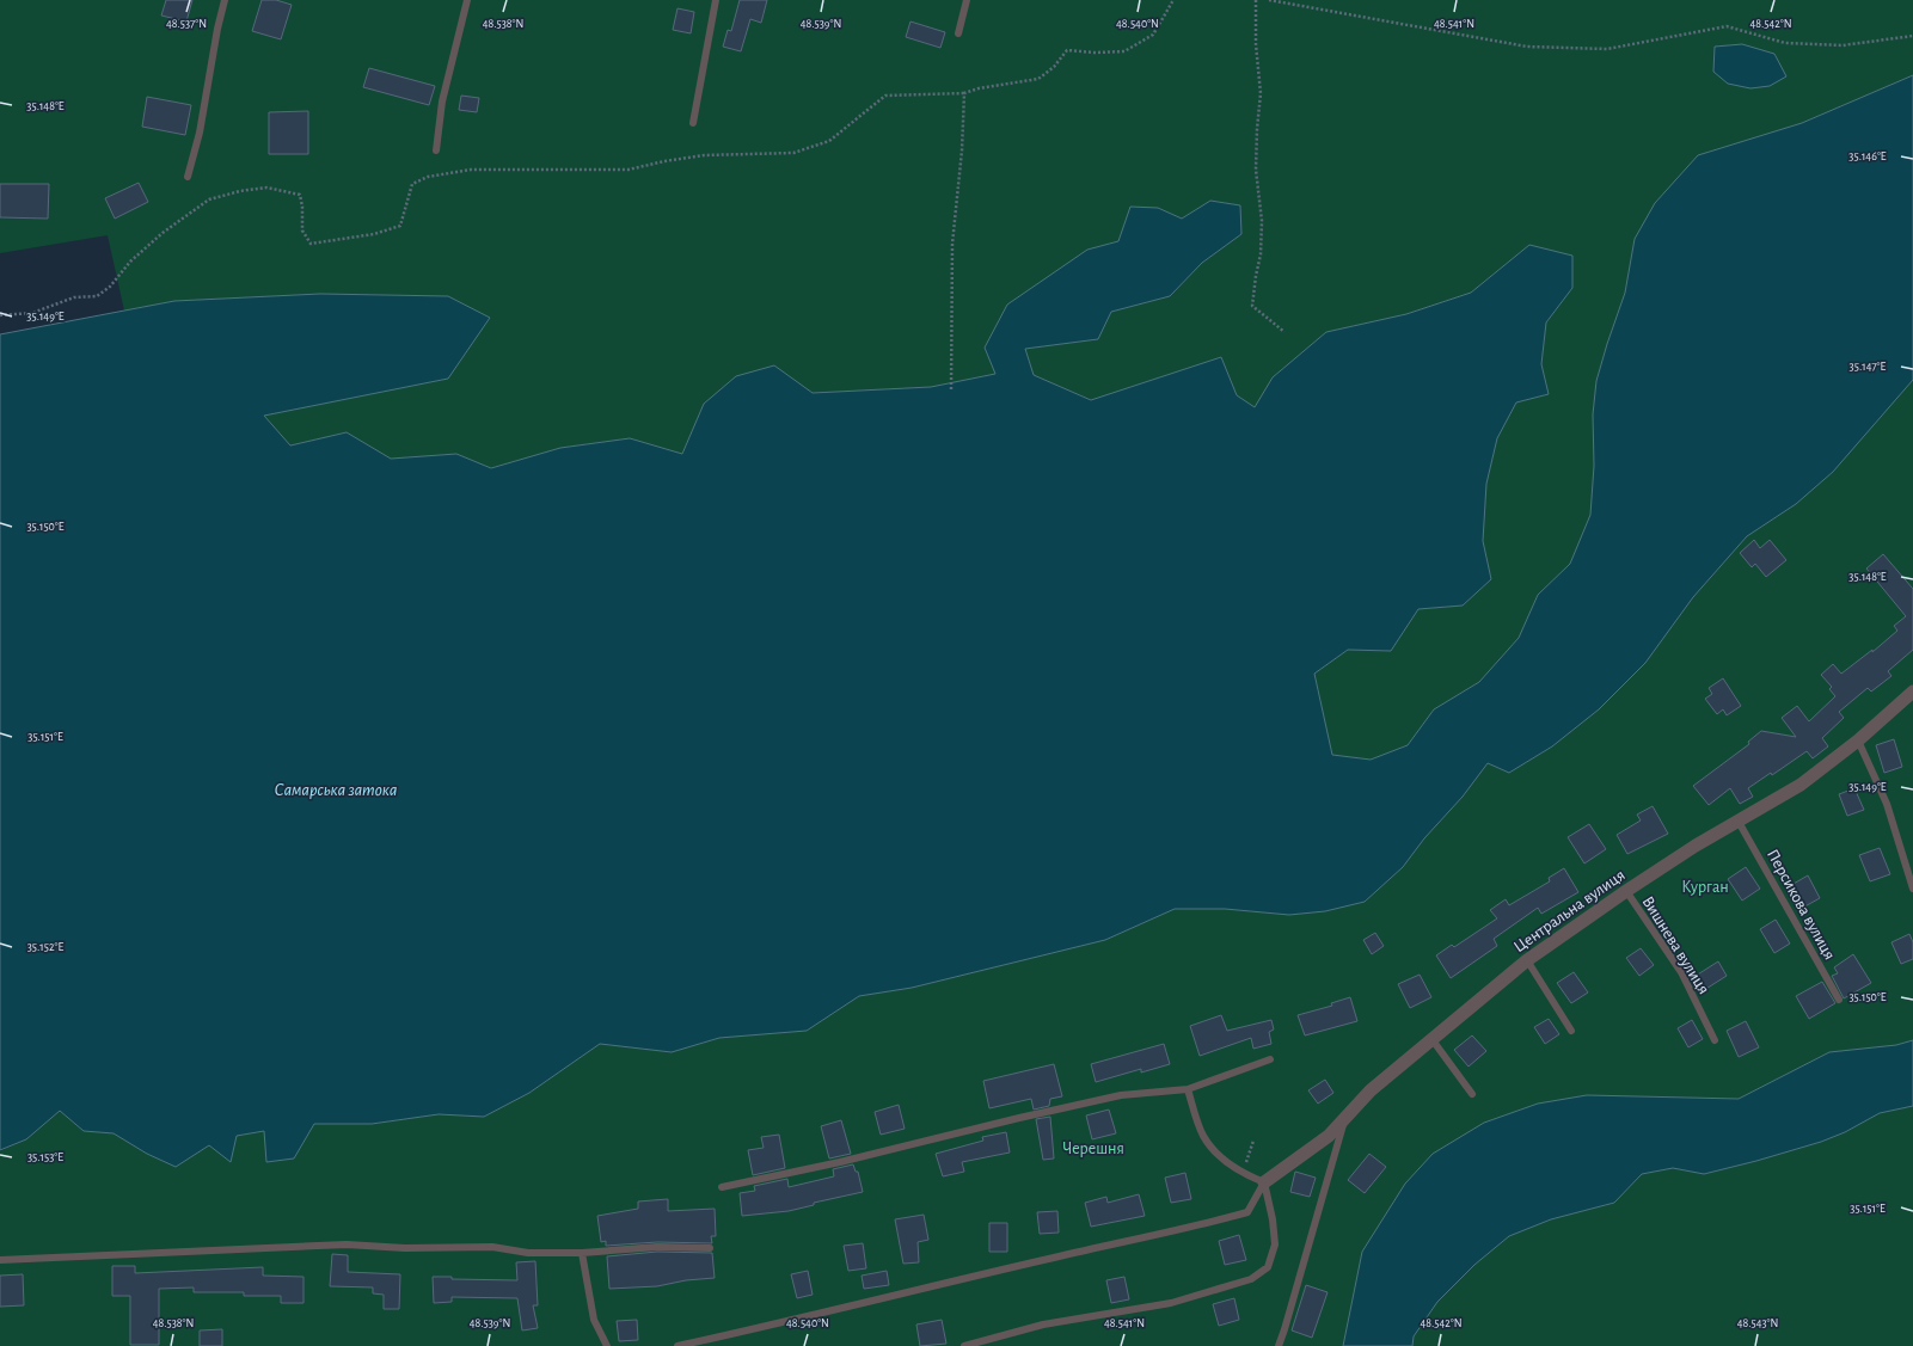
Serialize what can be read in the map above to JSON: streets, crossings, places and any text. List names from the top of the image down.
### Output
{
  "streets": {
    "street": ["Центральна вулиця"],
    "lane": ["Персикова вулиця", "Вишнева вулиця"]
  },
  "crossings": [
    ["Персикова вулиця", "Центральна вулиця"],
    ["Центральна вулиця", "Вишнева вулиця"]
  ],
  "water": ["Самарська затока"],
  "parks": ["Курган", "Черешня"],
  "coordinates": [
    "48.538°N",
    "48.539°N",
    "48.540°N",
    "48.537°N",
    "48.541°N",
    "48.542°N",
    "35.148°E",
    "35.146°E",
    "35.149°E",
    "35.147°E",
    "35.150°E",
    "35.151°E",
    "35.152°E",
    "35.153°E",
    "48.543°N"
  ]
}
